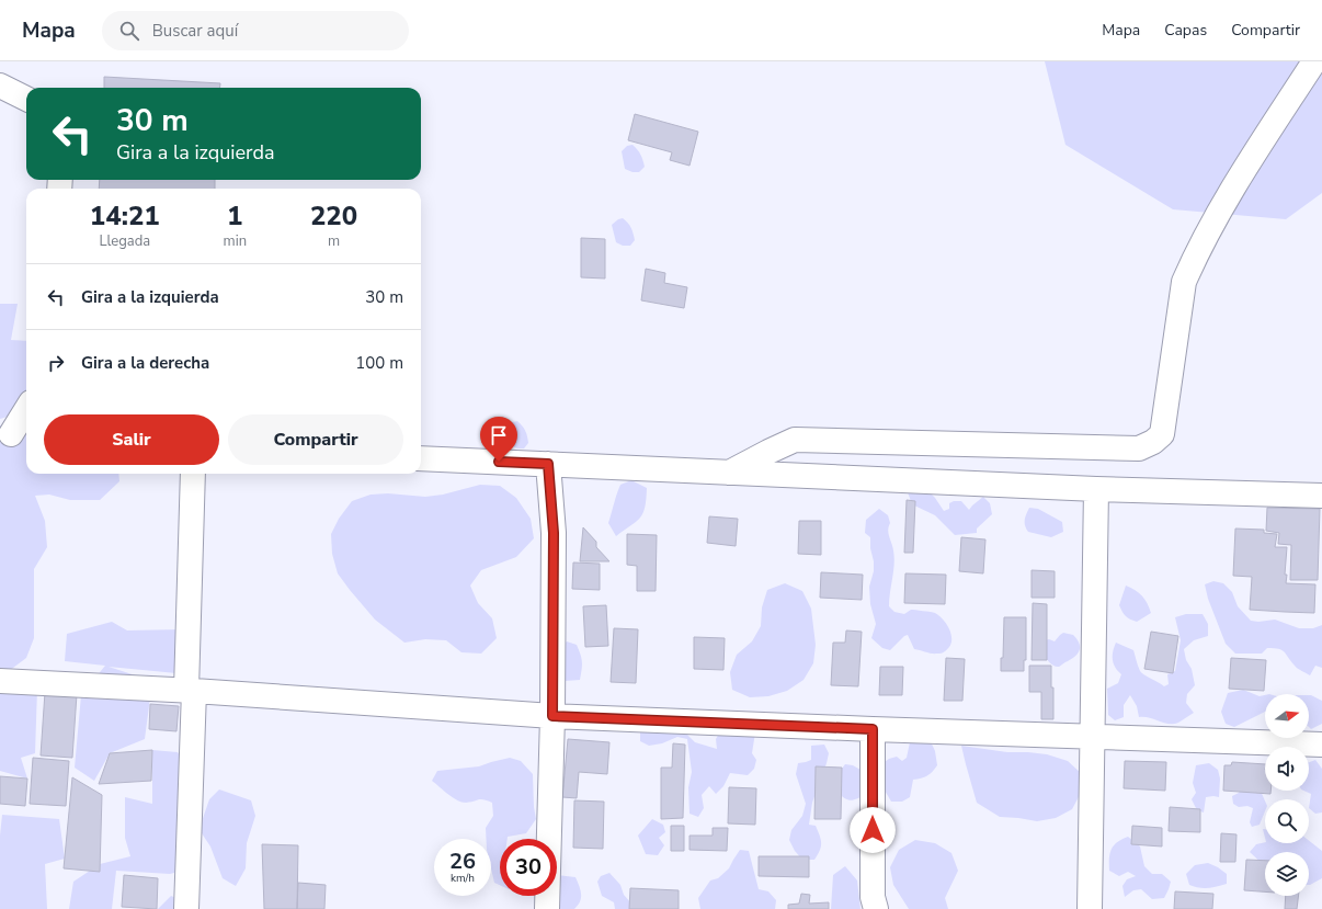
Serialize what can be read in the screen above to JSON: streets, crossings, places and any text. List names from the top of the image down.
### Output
{
  "north": "right",
  "page": {
    "header": "Mapa",
    "search": "Buscar aquí",
    "nav": ["Mapa", "Capas", "Compartir"],
    "turn": ["30 m", "Gira a la izquierda"],
    "eta": [
      "14:21",
      "Llegada",
      "1",
      "min",
      "220",
      "m"
    ],
    "list": [
      {
        "name": "Gira a la izquierda",
        "value": "30 m"
      },
      {
        "name": "Gira a la derecha",
        "value": "100 m"
      }
    ],
    "buttons": ["Salir", "Compartir"],
    "speed": "26 km/h",
    "limit": "30"
  }
}
